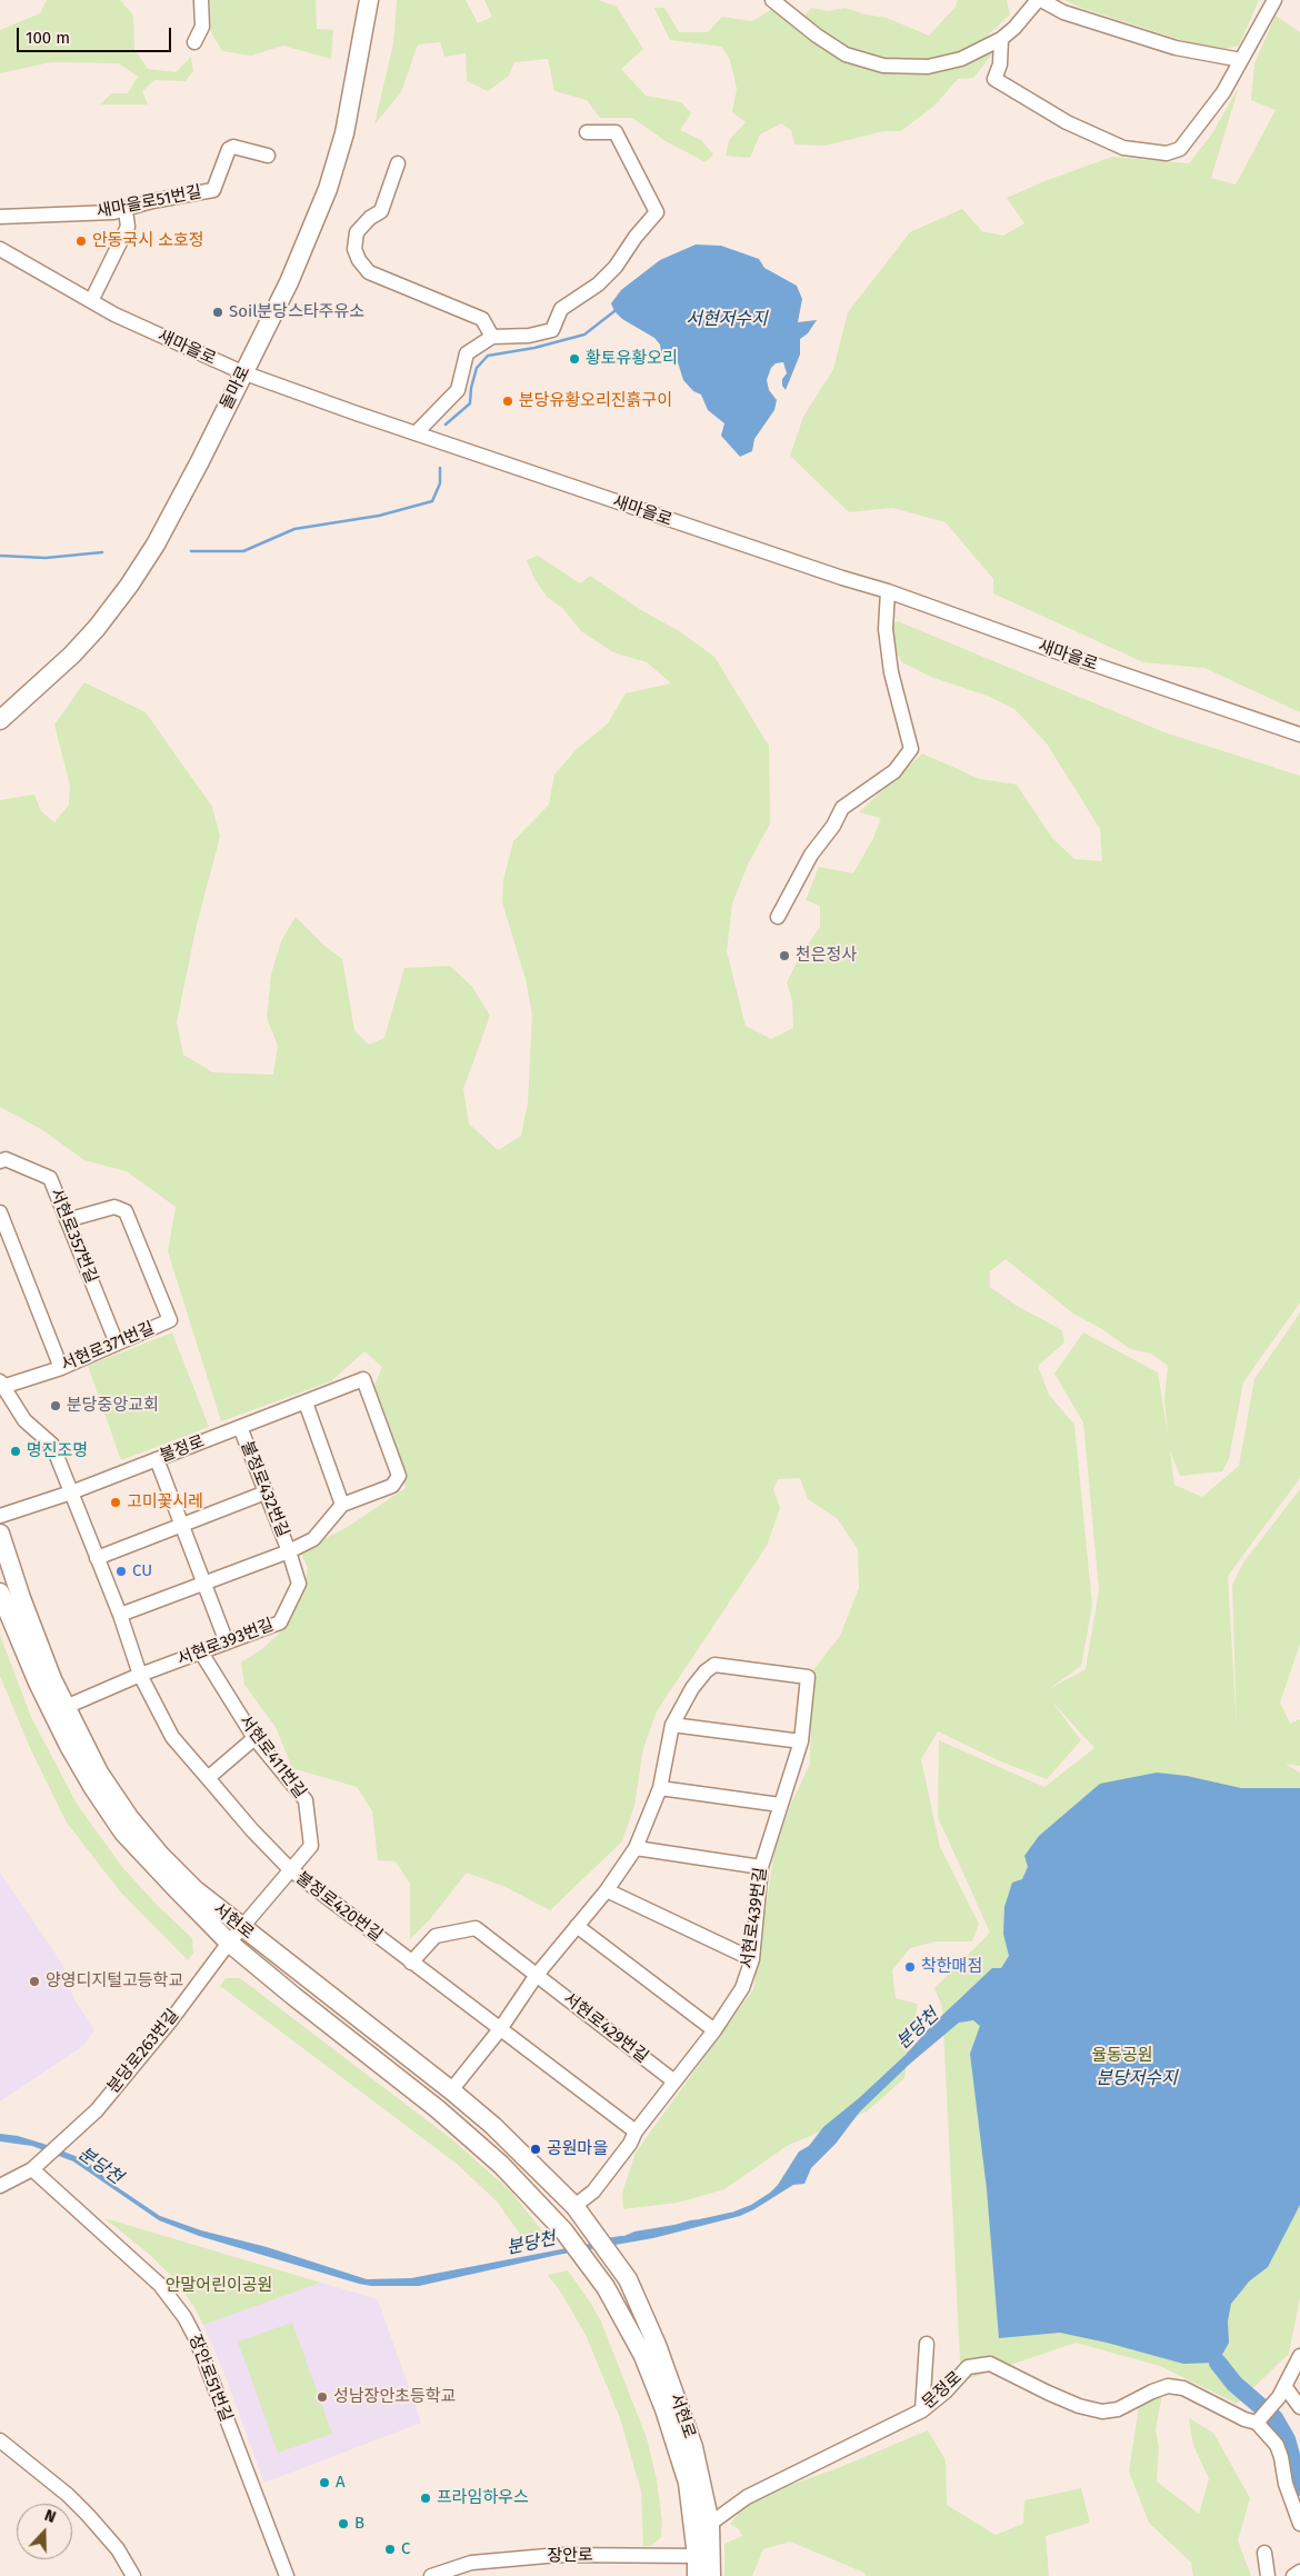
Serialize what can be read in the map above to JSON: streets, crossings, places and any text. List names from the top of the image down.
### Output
{
  "streets": {
    "main road": ["돌마로", "서현로"],
    "street": [
      "새마을로51번길",
      "새마을로",
      "서현로357번길",
      "서현로371번길",
      "불정로",
      "불정로432번길",
      "서현로393번길",
      "서현로411번길",
      "불정로420번길",
      "서현로439번길",
      "서현로429번길",
      "분당로263번길",
      "장안로51번길",
      "문정로",
      "장안로"
    ]
  },
  "crossings": [
    ["새마을로", "돌마로"],
    ["서현로357번길", "서현로371번길"],
    ["서현로371번길", "불정로420번길"],
    ["불정로", "불정로432번길"],
    ["불정로", "불정로420번길"],
    ["불정로432번길", "서현로393번길"],
    ["서현로393번길", "서현로411번길"],
    ["서현로393번길", "불정로420번길"],
    ["서현로393번길", "서현로"],
    ["서현로411번길", "불정로420번길"],
    ["서현로411번길", "서현로"],
    ["서현로411번길", "분당로263번길"],
    ["불정로420번길", "서현로439번길"],
    ["불정로420번길", "서현로429번길"],
    ["서현로439번길", "서현로"],
    ["서현로439번길", "서현로429번길"],
    ["서현로", "분당로263번길"],
    ["서현로", "문정로"],
    ["서현로", "장안로"],
    ["분당로263번길", "장안로51번길"]
  ],
  "water": ["서현저수지", "분당천", "분당저수지"],
  "parks": ["율동공원", "안말어린이공원"],
  "places": [
    "안동국시 소호정",
    "Soil분당스타주유소",
    "황토유황오리",
    "분당유황오리진흙구이",
    "천은정사",
    "분당중앙교회",
    "명진조명",
    "고미꽃시레",
    "CU",
    "착한매점",
    "양영디지털고등학교",
    "공원마을",
    "성남장안초등학교",
    "A",
    "프라임하우스",
    "B",
    "C"
  ],
  "scale_bar": "100 m",
  "north": "top"
}
